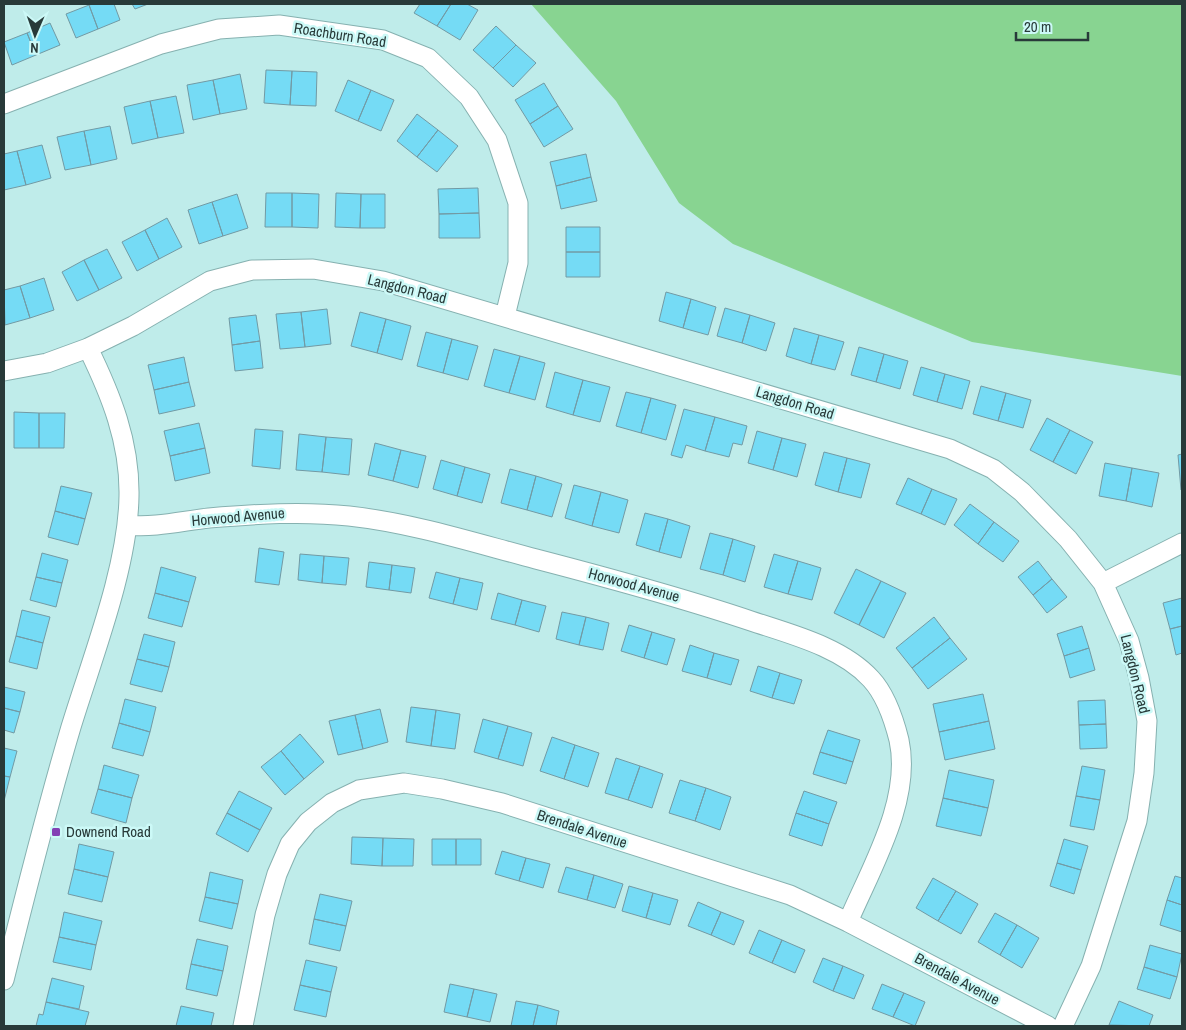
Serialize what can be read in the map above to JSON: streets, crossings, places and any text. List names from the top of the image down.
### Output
{
  "streets": {
    "street": [
      "Roachburn Road",
      "Langdon Road",
      "Horwood Avenue",
      "Brendale Avenue"
    ]
  },
  "crossings": [
    ["Roachburn Road", "Langdon Road"],
    ["Horwood Avenue", "Brendale Avenue"]
  ],
  "places": {
    "transit": ["Downend Road"]
  },
  "scale_bar": "20 m",
  "north": "bottom"
}
